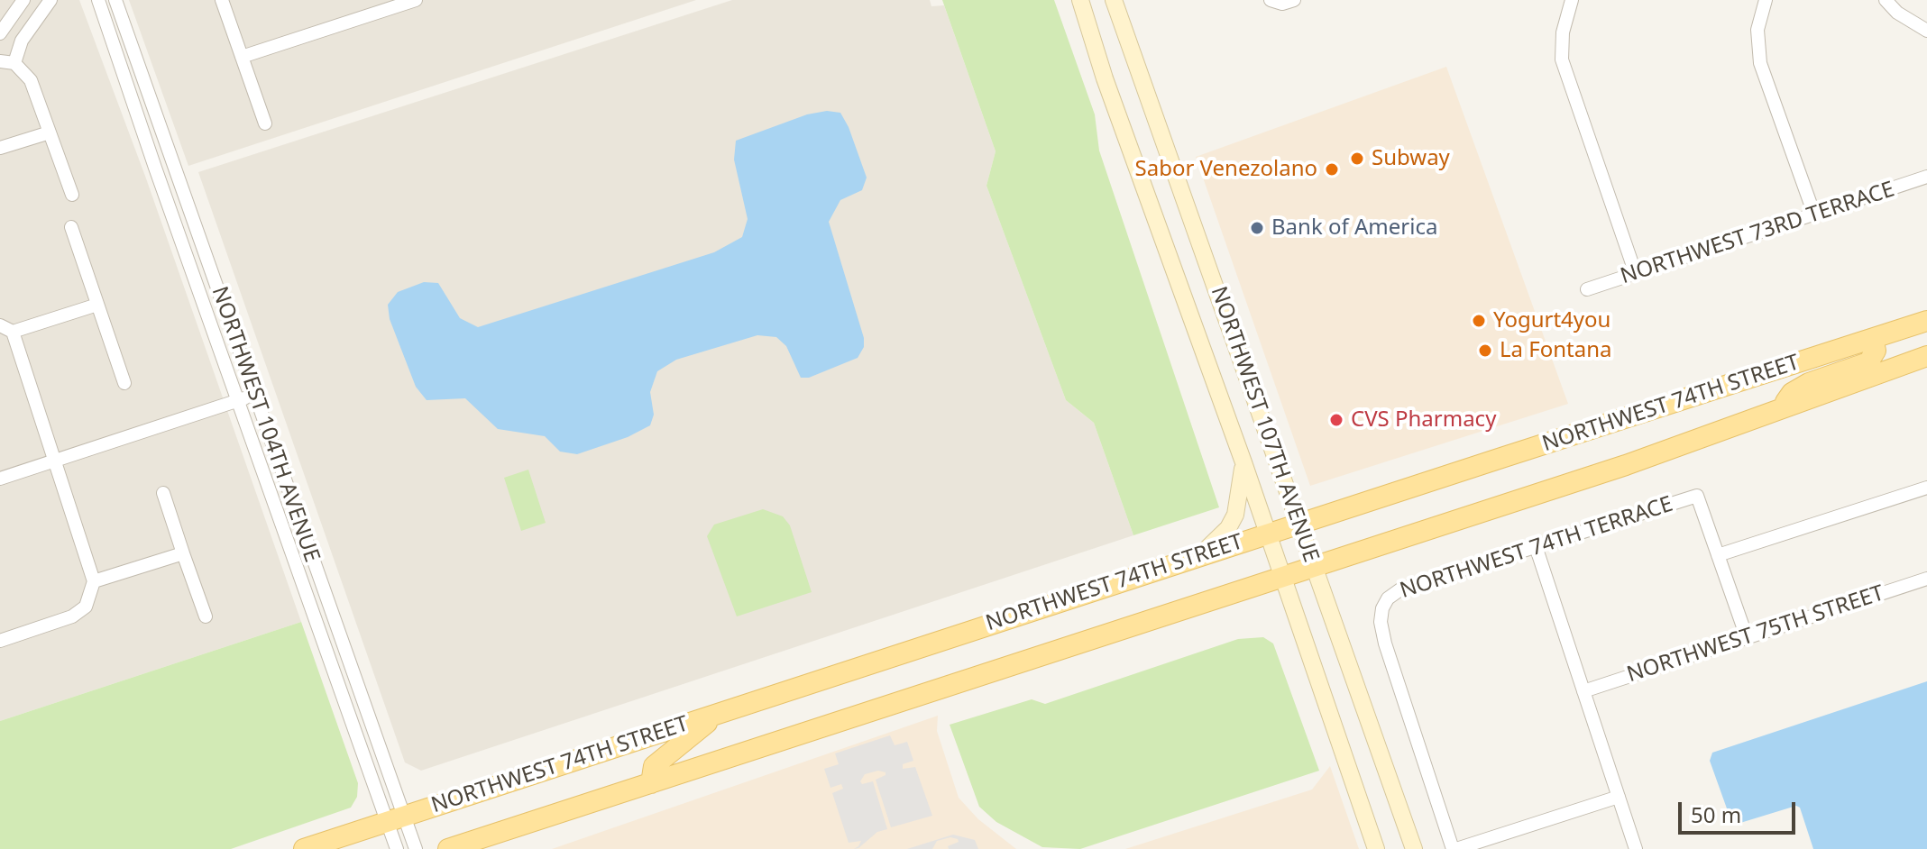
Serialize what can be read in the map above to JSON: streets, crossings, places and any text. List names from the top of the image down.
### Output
{
  "streets": {
    "main road": ["NORTHWEST 74TH STREET", "NORTHWEST 107TH AVENUE"],
    "street": [
      "NORTHWEST 73RD TERRACE",
      "NORTHWEST 104TH AVENUE",
      "NORTHWEST 74TH TERRACE",
      "NORTHWEST 75TH STREET"
    ]
  },
  "crossings": [
    ["NORTHWEST 74TH STREET", "NORTHWEST 104TH AVENUE"],
    ["NORTHWEST 74TH STREET", "NORTHWEST 107TH AVENUE"]
  ],
  "places": [
    "Subway",
    "Sabor Venezolano",
    "Bank of America",
    "Yogurt4you",
    "La Fontana",
    "CVS Pharmacy"
  ],
  "scale_bar": "50 m"
}
